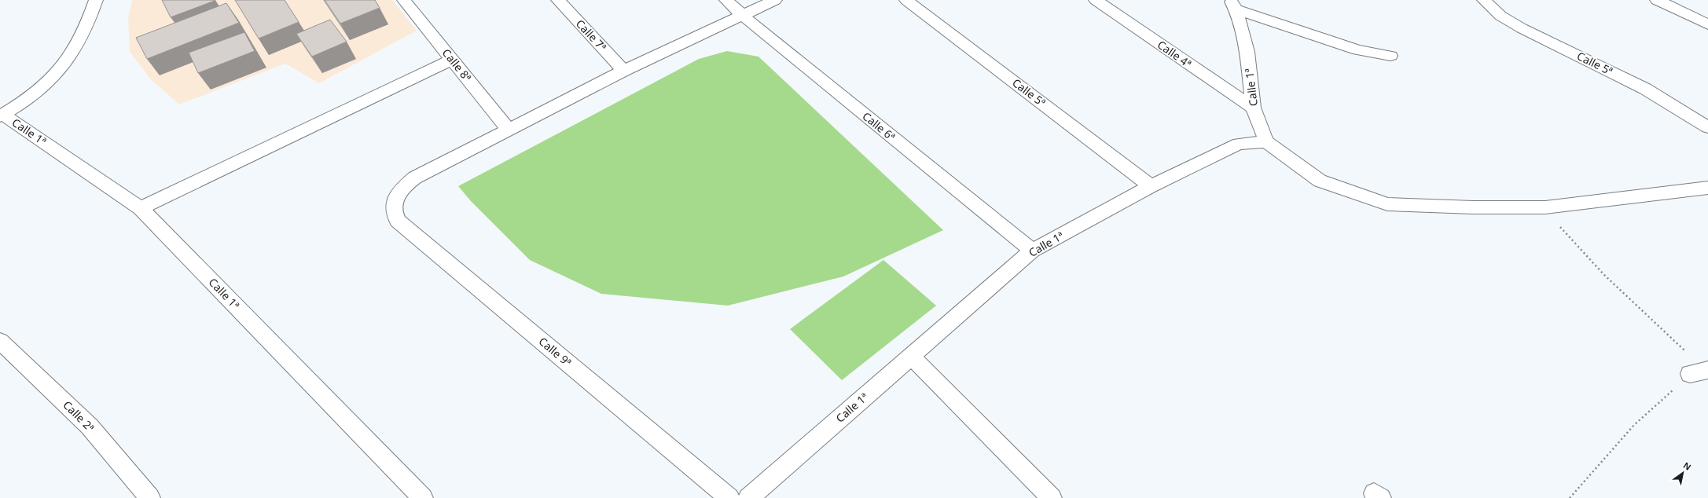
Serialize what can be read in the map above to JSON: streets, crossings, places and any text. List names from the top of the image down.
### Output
{
  "streets": {
    "street": [
      "Calle 7ª",
      "Calle 4ª",
      "Calle 5ª",
      "Calle 8ª",
      "Calle 1ª",
      "Calle 6ª",
      "Calle 9ª",
      "Calle 2ª"
    ]
  },
  "crossings": [
    ["Calle 4ª", "Calle 1ª"],
    ["Calle 5ª", "Calle 1ª"],
    ["Calle 8ª", "Calle 9ª"],
    ["Calle 1ª", "Calle 6ª"]
  ],
  "north": "top right"
}
